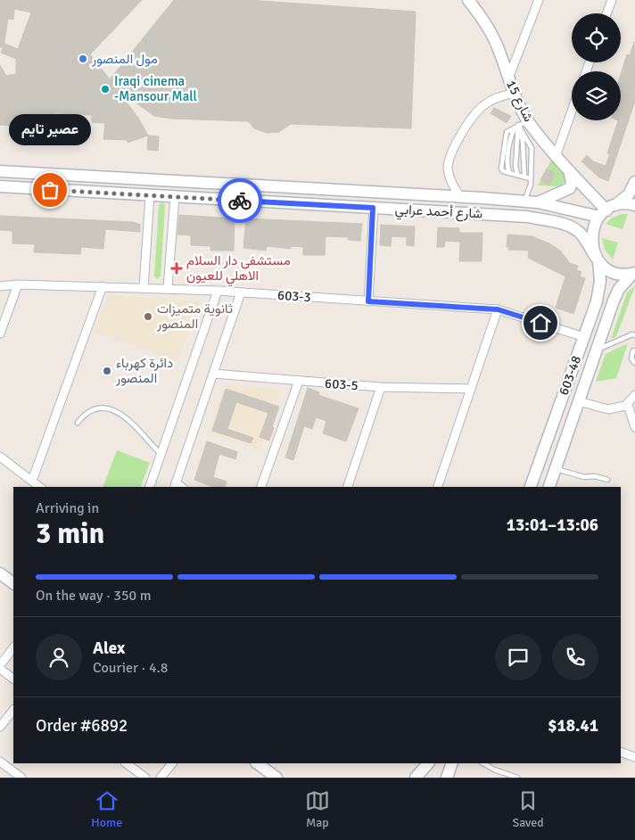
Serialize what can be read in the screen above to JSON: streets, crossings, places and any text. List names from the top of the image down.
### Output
{
  "streets": {
    "main road": ["شارع 15", "شارع أحمد عرابي", "603-48"],
    "street": ["603-3", "603-5"]
  },
  "crossings": [
    ["شارع 15", "شارع أحمد عرابي"],
    ["شارع 15", "603-48"],
    ["شارع أحمد عرابي", "603-48"],
    ["603-3", "603-48"]
  ],
  "places": {
    "other": [
      "مول المنصور",
      "Iraqi cinema -Mansour Mall",
      "عصير تايم",
      "ثانوية متميزات المنصور",
      "دائرة كهرباء المنصور"
    ],
    "health": ["مستشفى دار السلام الاهلي للعيون"]
  },
  "page": {
    "bubble": "عصير تايم",
    "heading": ["3 min", "Arriving in", "13:01–13:06"],
    "panel": [
      "Alex",
      "Courier · 4.8",
      "Order #6892",
      "$18.41"
    ],
    "bar": "On the way · 350 m",
    "tabs": ["Home", "Map", "Saved"]
  }
}
